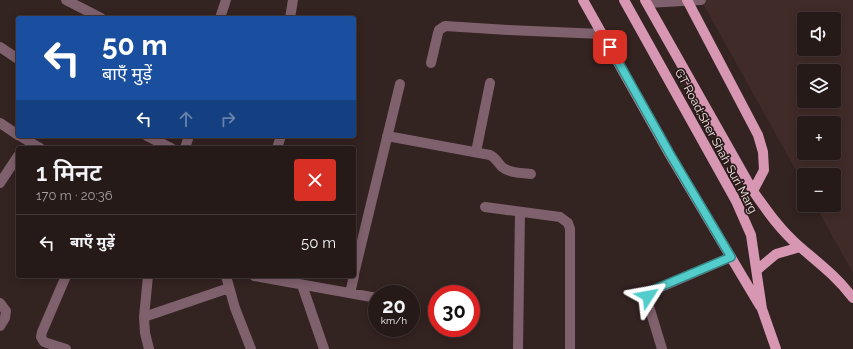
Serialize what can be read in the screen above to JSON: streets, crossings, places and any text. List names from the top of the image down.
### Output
{
  "streets": {
    "main road": ["GT Road;Sher Shah Suri Marg"]
  },
  "page": {
    "map_buttons": ["+", "−"],
    "turn": ["50 m", "बाएँ मुड़ें"],
    "heading": ["1 मिनट", "170 m · 20:36"],
    "list": [
      {
        "name": "बाएँ मुड़ें",
        "value": "50 m"
      }
    ],
    "speed": "20 km/h",
    "limit": "30"
  }
}
